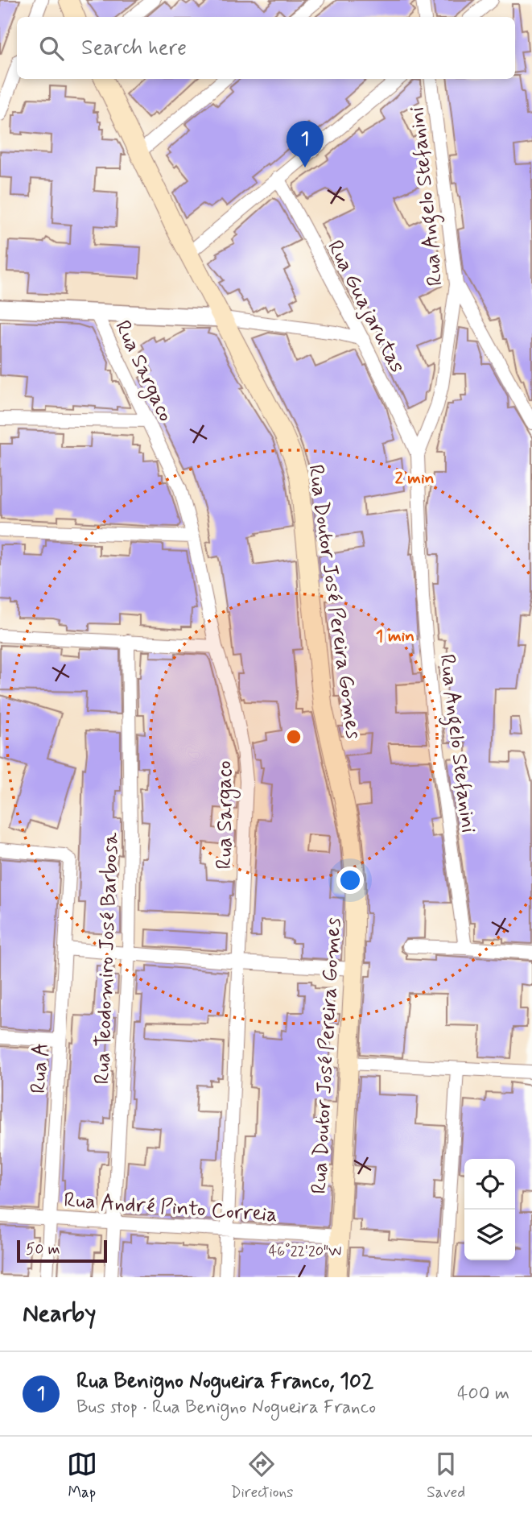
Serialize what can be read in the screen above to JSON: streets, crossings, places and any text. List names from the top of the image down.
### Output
{
  "streets": {
    "main road": ["Rua Doutor José Pereira Gomes"],
    "street": [
      "Rua Angelo Stefanini",
      "Rua Guajarutas",
      "Rua Sargaco",
      "Rua Teodomiro José Barbosa",
      "Rua A",
      "Rua André Pinto Correia"
    ]
  },
  "crossings": [
    ["Rua Angelo Stefanini", "Rua Guajarutas"],
    ["Rua Sargaco", "Rua André Pinto Correia"],
    ["Rua Doutor José Pereira Gomes", "Rua André Pinto Correia"],
    ["Rua Teodomiro José Barbosa", "Rua André Pinto Correia"],
    ["Rua A", "Rua André Pinto Correia"]
  ],
  "scale_bar": "50 m",
  "page": {
    "search": "Search here",
    "pins": "1",
    "scale": "50 m",
    "heading": "Nearby",
    "list": [
      {
        "mark": "1",
        "name": "Rua Benigno Nogueira Franco, 102",
        "note": "Bus stop · Rua Benigno Nogueira Franco",
        "value": "400 m"
      }
    ],
    "nav": ["Map", "Directions", "Saved"]
  },
  "coordinates": ["46°22'20\"W"],
  "rings": ["2 min", "1 min"]
}
